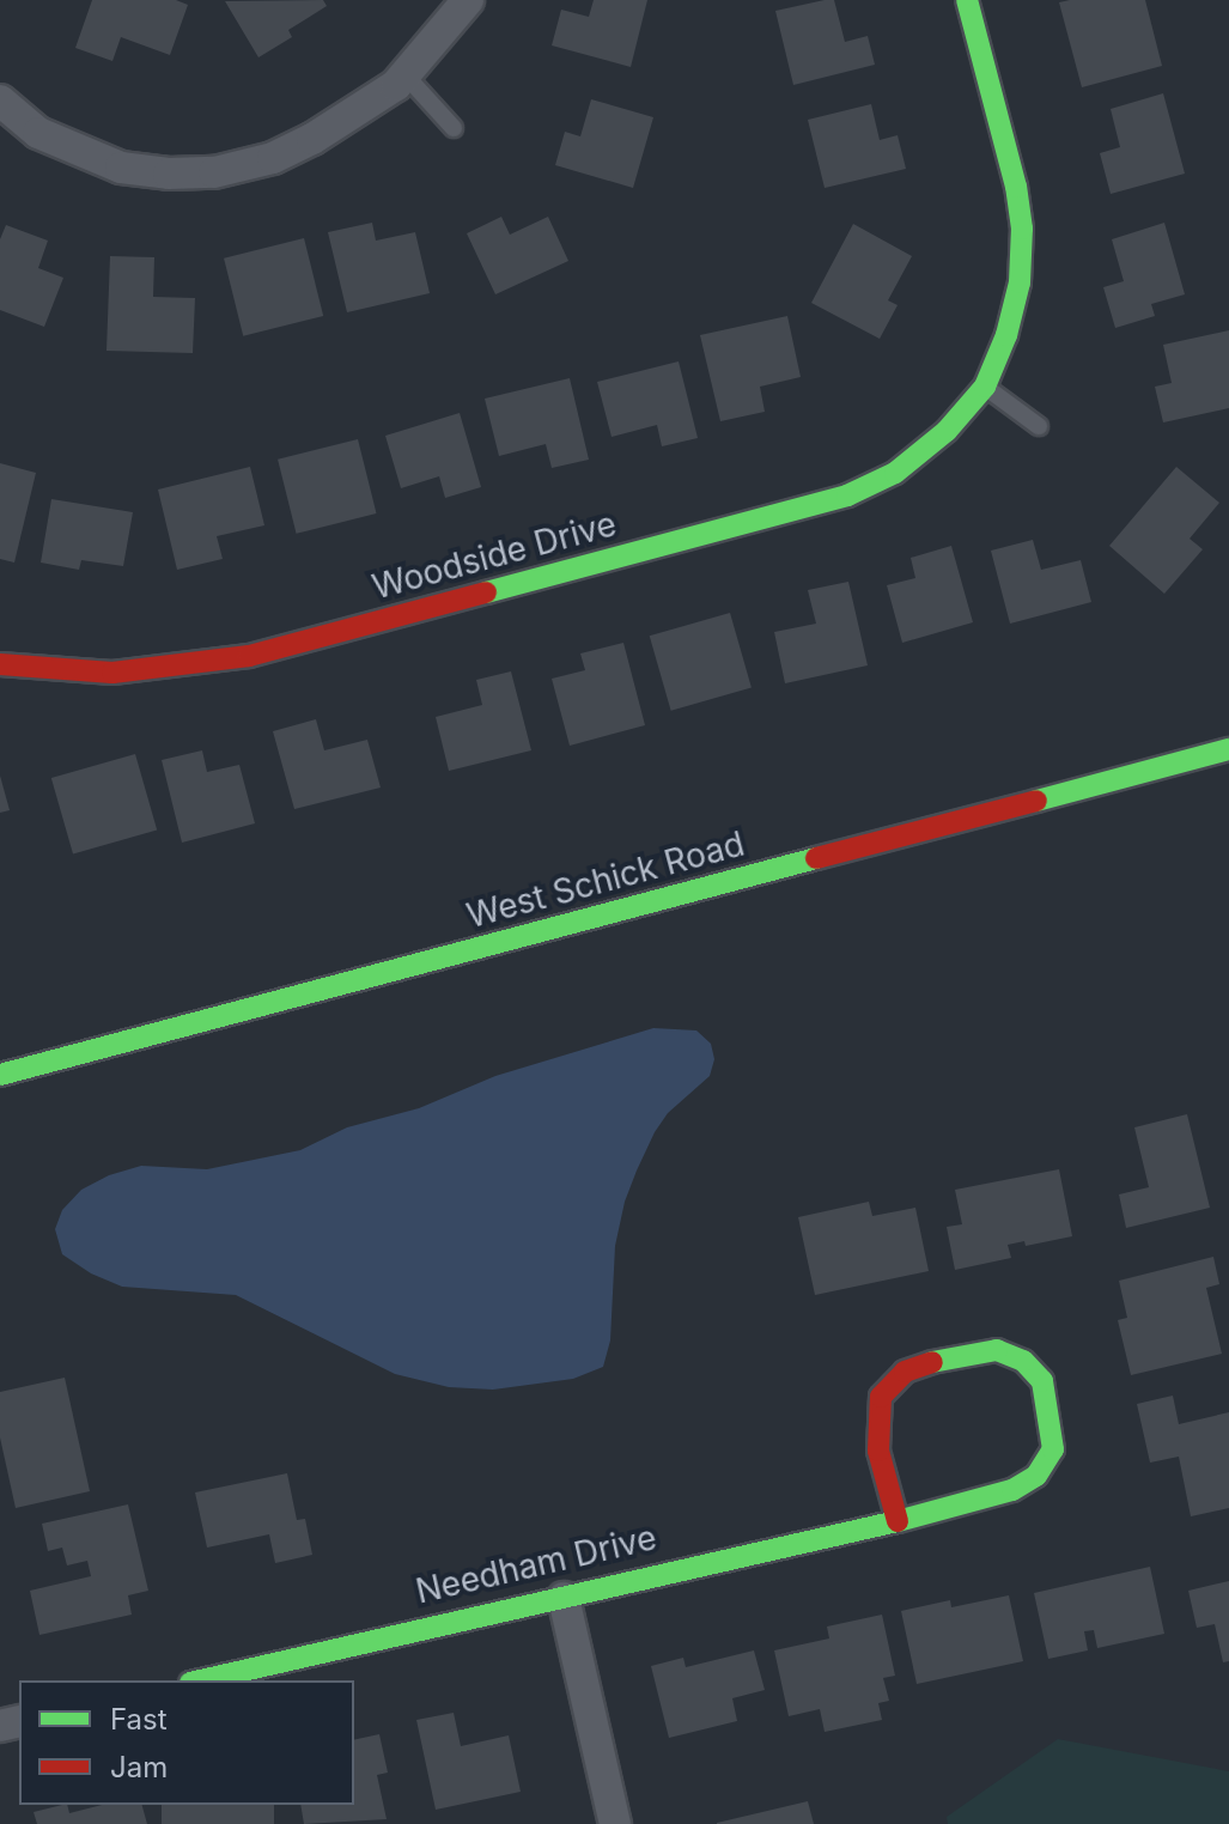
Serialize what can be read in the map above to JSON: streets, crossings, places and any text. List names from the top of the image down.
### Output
{
  "streets": {
    "street": ["Woodside Drive", "West Schick Road", "Needham Drive"]
  },
  "legend": ["Fast", "Jam"]
}
